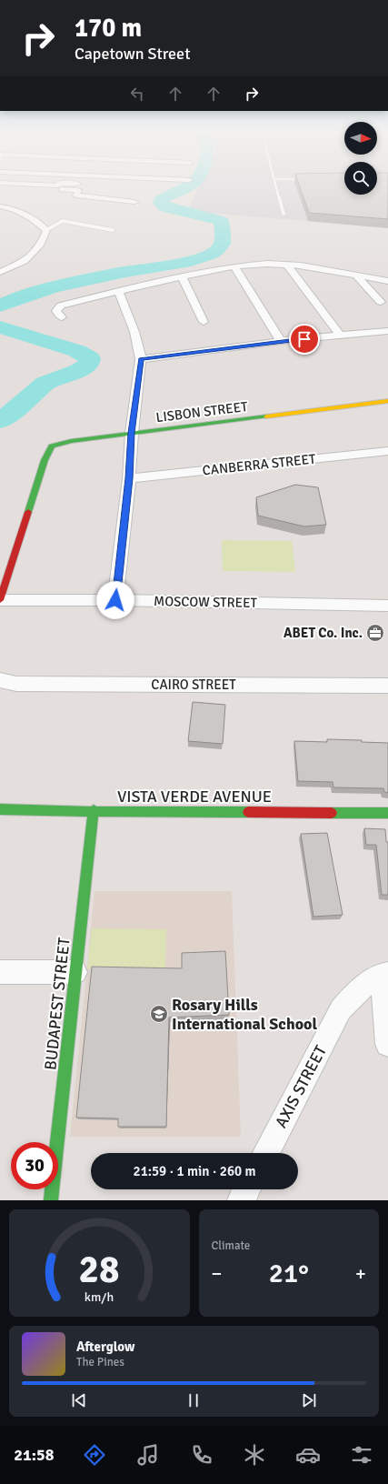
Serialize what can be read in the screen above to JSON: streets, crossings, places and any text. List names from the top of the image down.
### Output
{
  "streets": {
    "street": [
      "LISBON STREET",
      "CANBERRA STREET",
      "MOSCOW STREET",
      "CAIRO STREET",
      "VISTA VERDE AVENUE",
      "BUDAPEST STREET",
      "AXIS STREET"
    ]
  },
  "crossings": [
    ["LISBON STREET", "MOSCOW STREET"],
    ["VISTA VERDE AVENUE", "BUDAPEST STREET"]
  ],
  "places": {
    "office": ["ABET Co. Inc."],
    "school or university": ["Rosary Hills International School"]
  },
  "north": "right",
  "page": {
    "turn": ["170 m", "Capetown Street"],
    "limit": "30",
    "trip": "21:59 · 1 min · 260 m",
    "tile": "Climate",
    "heat": ["−", "21°", "+"],
    "song": ["Afterglow", "The Pines"],
    "tabs": "21:58",
    "gauge": ["28", "km/h"]
  }
}
